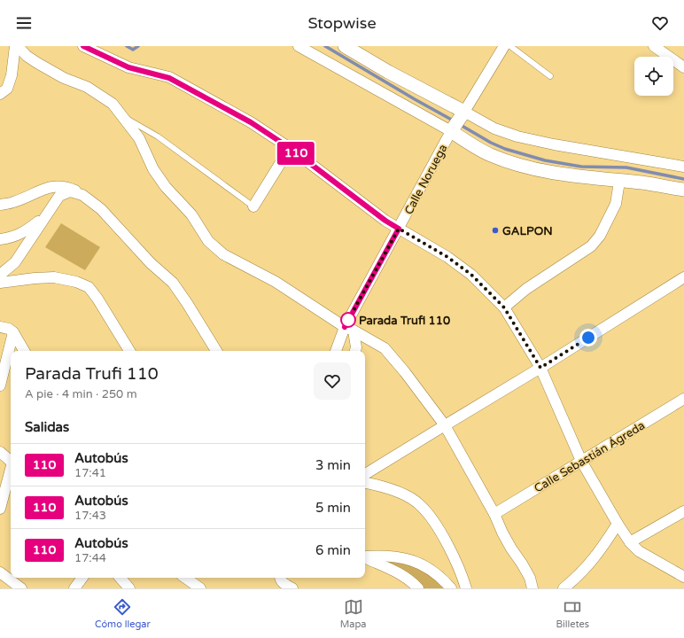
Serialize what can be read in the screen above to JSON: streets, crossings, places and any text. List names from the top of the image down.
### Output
{
  "streets": {
    "street": ["Calle Noruega", "Calle Sebastián Ágreda"]
  },
  "places": ["GALPON", "Parada Trufi 110"],
  "lines": ["bus line 110"],
  "page": {
    "header": "Stopwise",
    "on_map": "110",
    "heading": [
      ["Parada Trufi 110", "A pie · 4 min · 250 m"],
      "Salidas"
    ],
    "list": [
      {
        "mark": "110",
        "name": "Autobús",
        "note": "17:41",
        "value": "3 min"
      },
      {
        "mark": "110",
        "name": "Autobús",
        "note": "17:43",
        "value": "5 min"
      },
      {
        "mark": "110",
        "name": "Autobús",
        "note": "17:44",
        "value": "6 min"
      }
    ],
    "tabs": ["Cómo llegar", "Mapa", "Billetes"]
  }
}
